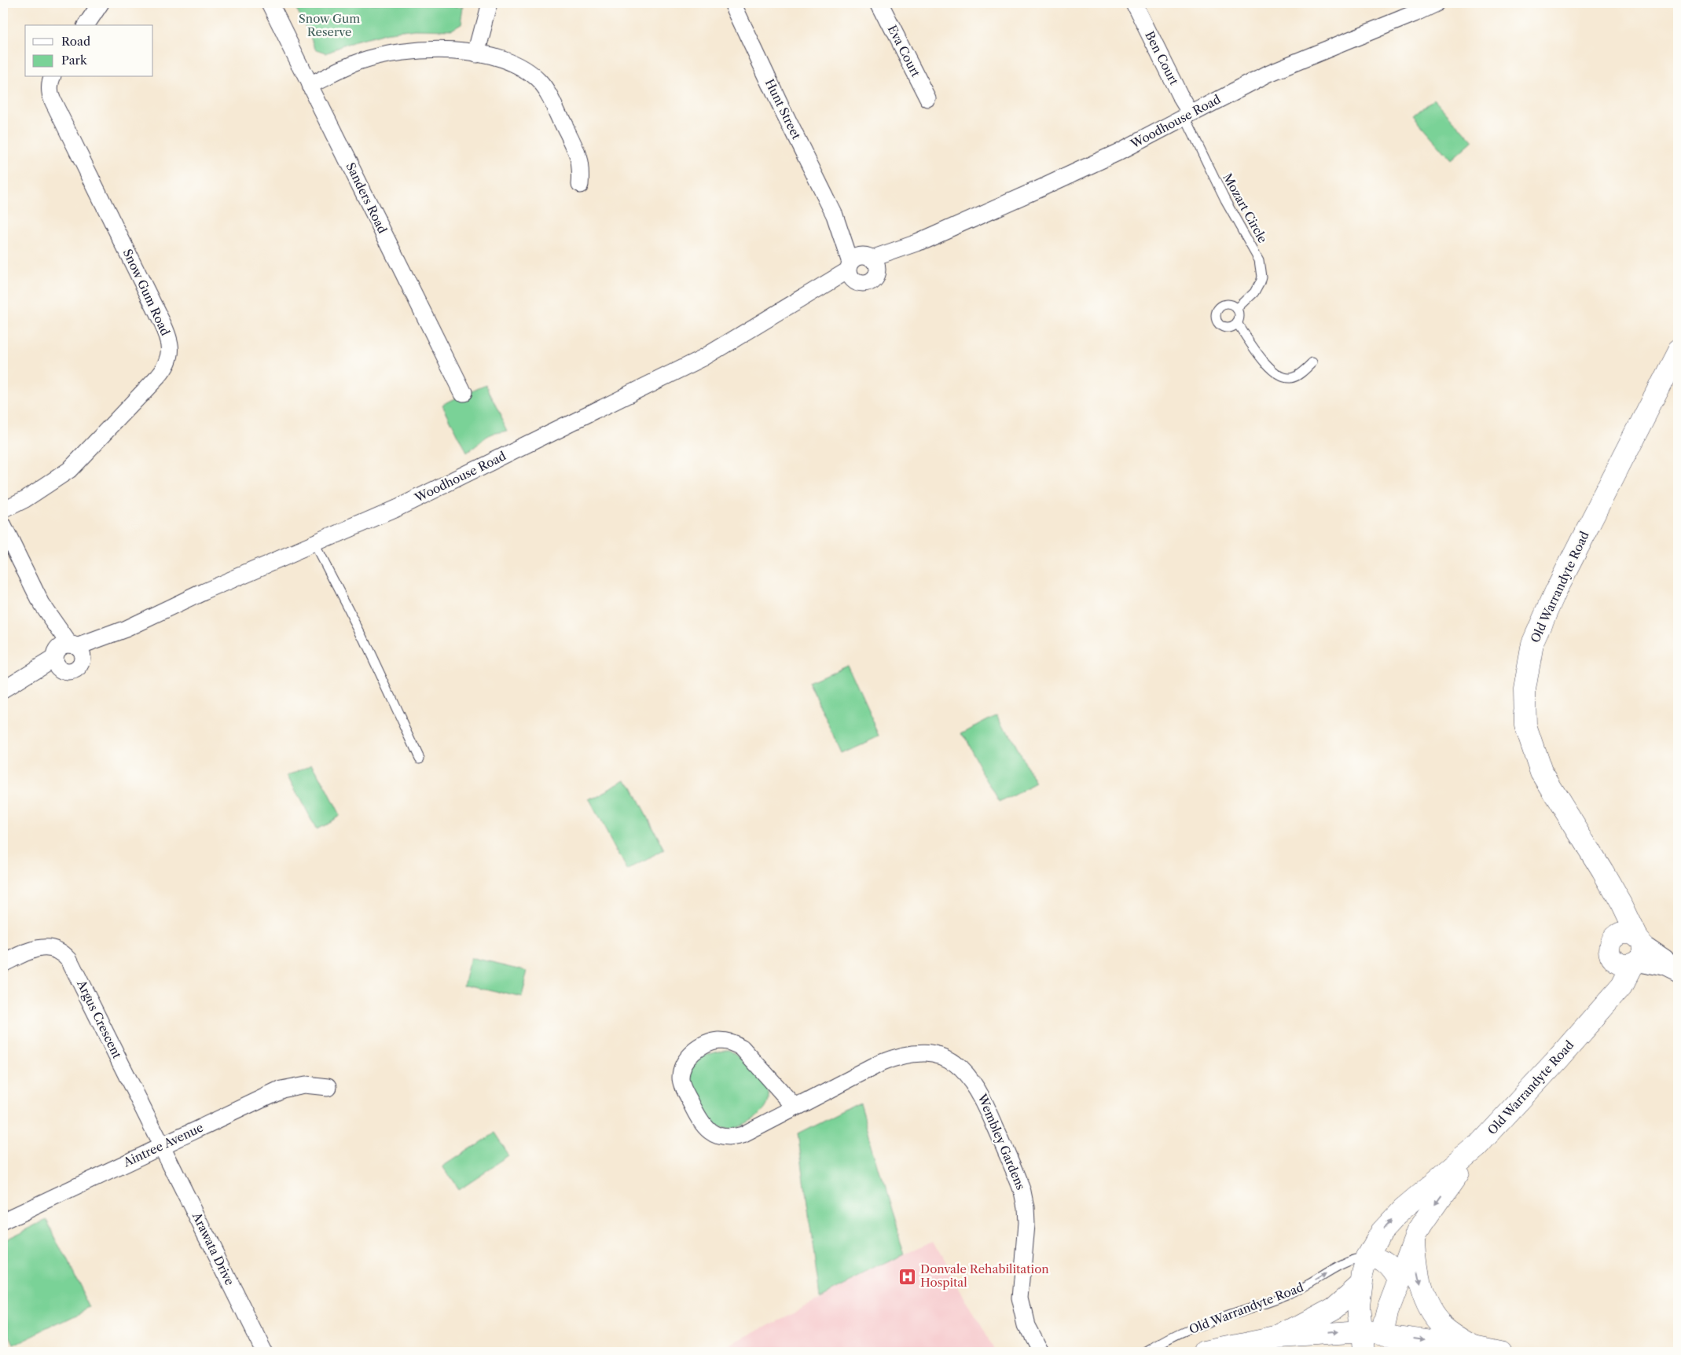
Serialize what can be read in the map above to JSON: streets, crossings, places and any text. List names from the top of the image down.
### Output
{
  "streets": {
    "main road": ["Old Warrandyte Road"],
    "street": [
      "Eva Court",
      "Ben Court",
      "Hunt Street",
      "Woodhouse Road",
      "Sanders Road",
      "Snow Gum Road",
      "Argus Crescent",
      "Wembley Gardens",
      "Aintree Avenue",
      "Arawata Drive"
    ],
    "lane": ["Mozart Circle"]
  },
  "crossings": [
    ["Ben Court", "Woodhouse Road"],
    ["Ben Court", "Mozart Circle"],
    ["Hunt Street", "Woodhouse Road"],
    ["Woodhouse Road", "Mozart Circle"],
    ["Argus Crescent", "Aintree Avenue"],
    ["Argus Crescent", "Arawata Drive"],
    ["Aintree Avenue", "Arawata Drive"]
  ],
  "parks": ["Snow Gum Reserve"],
  "places": {
    "hospital": ["Donvale Rehabilitation Hospital"]
  },
  "legend": ["Road", "Park"]
}
